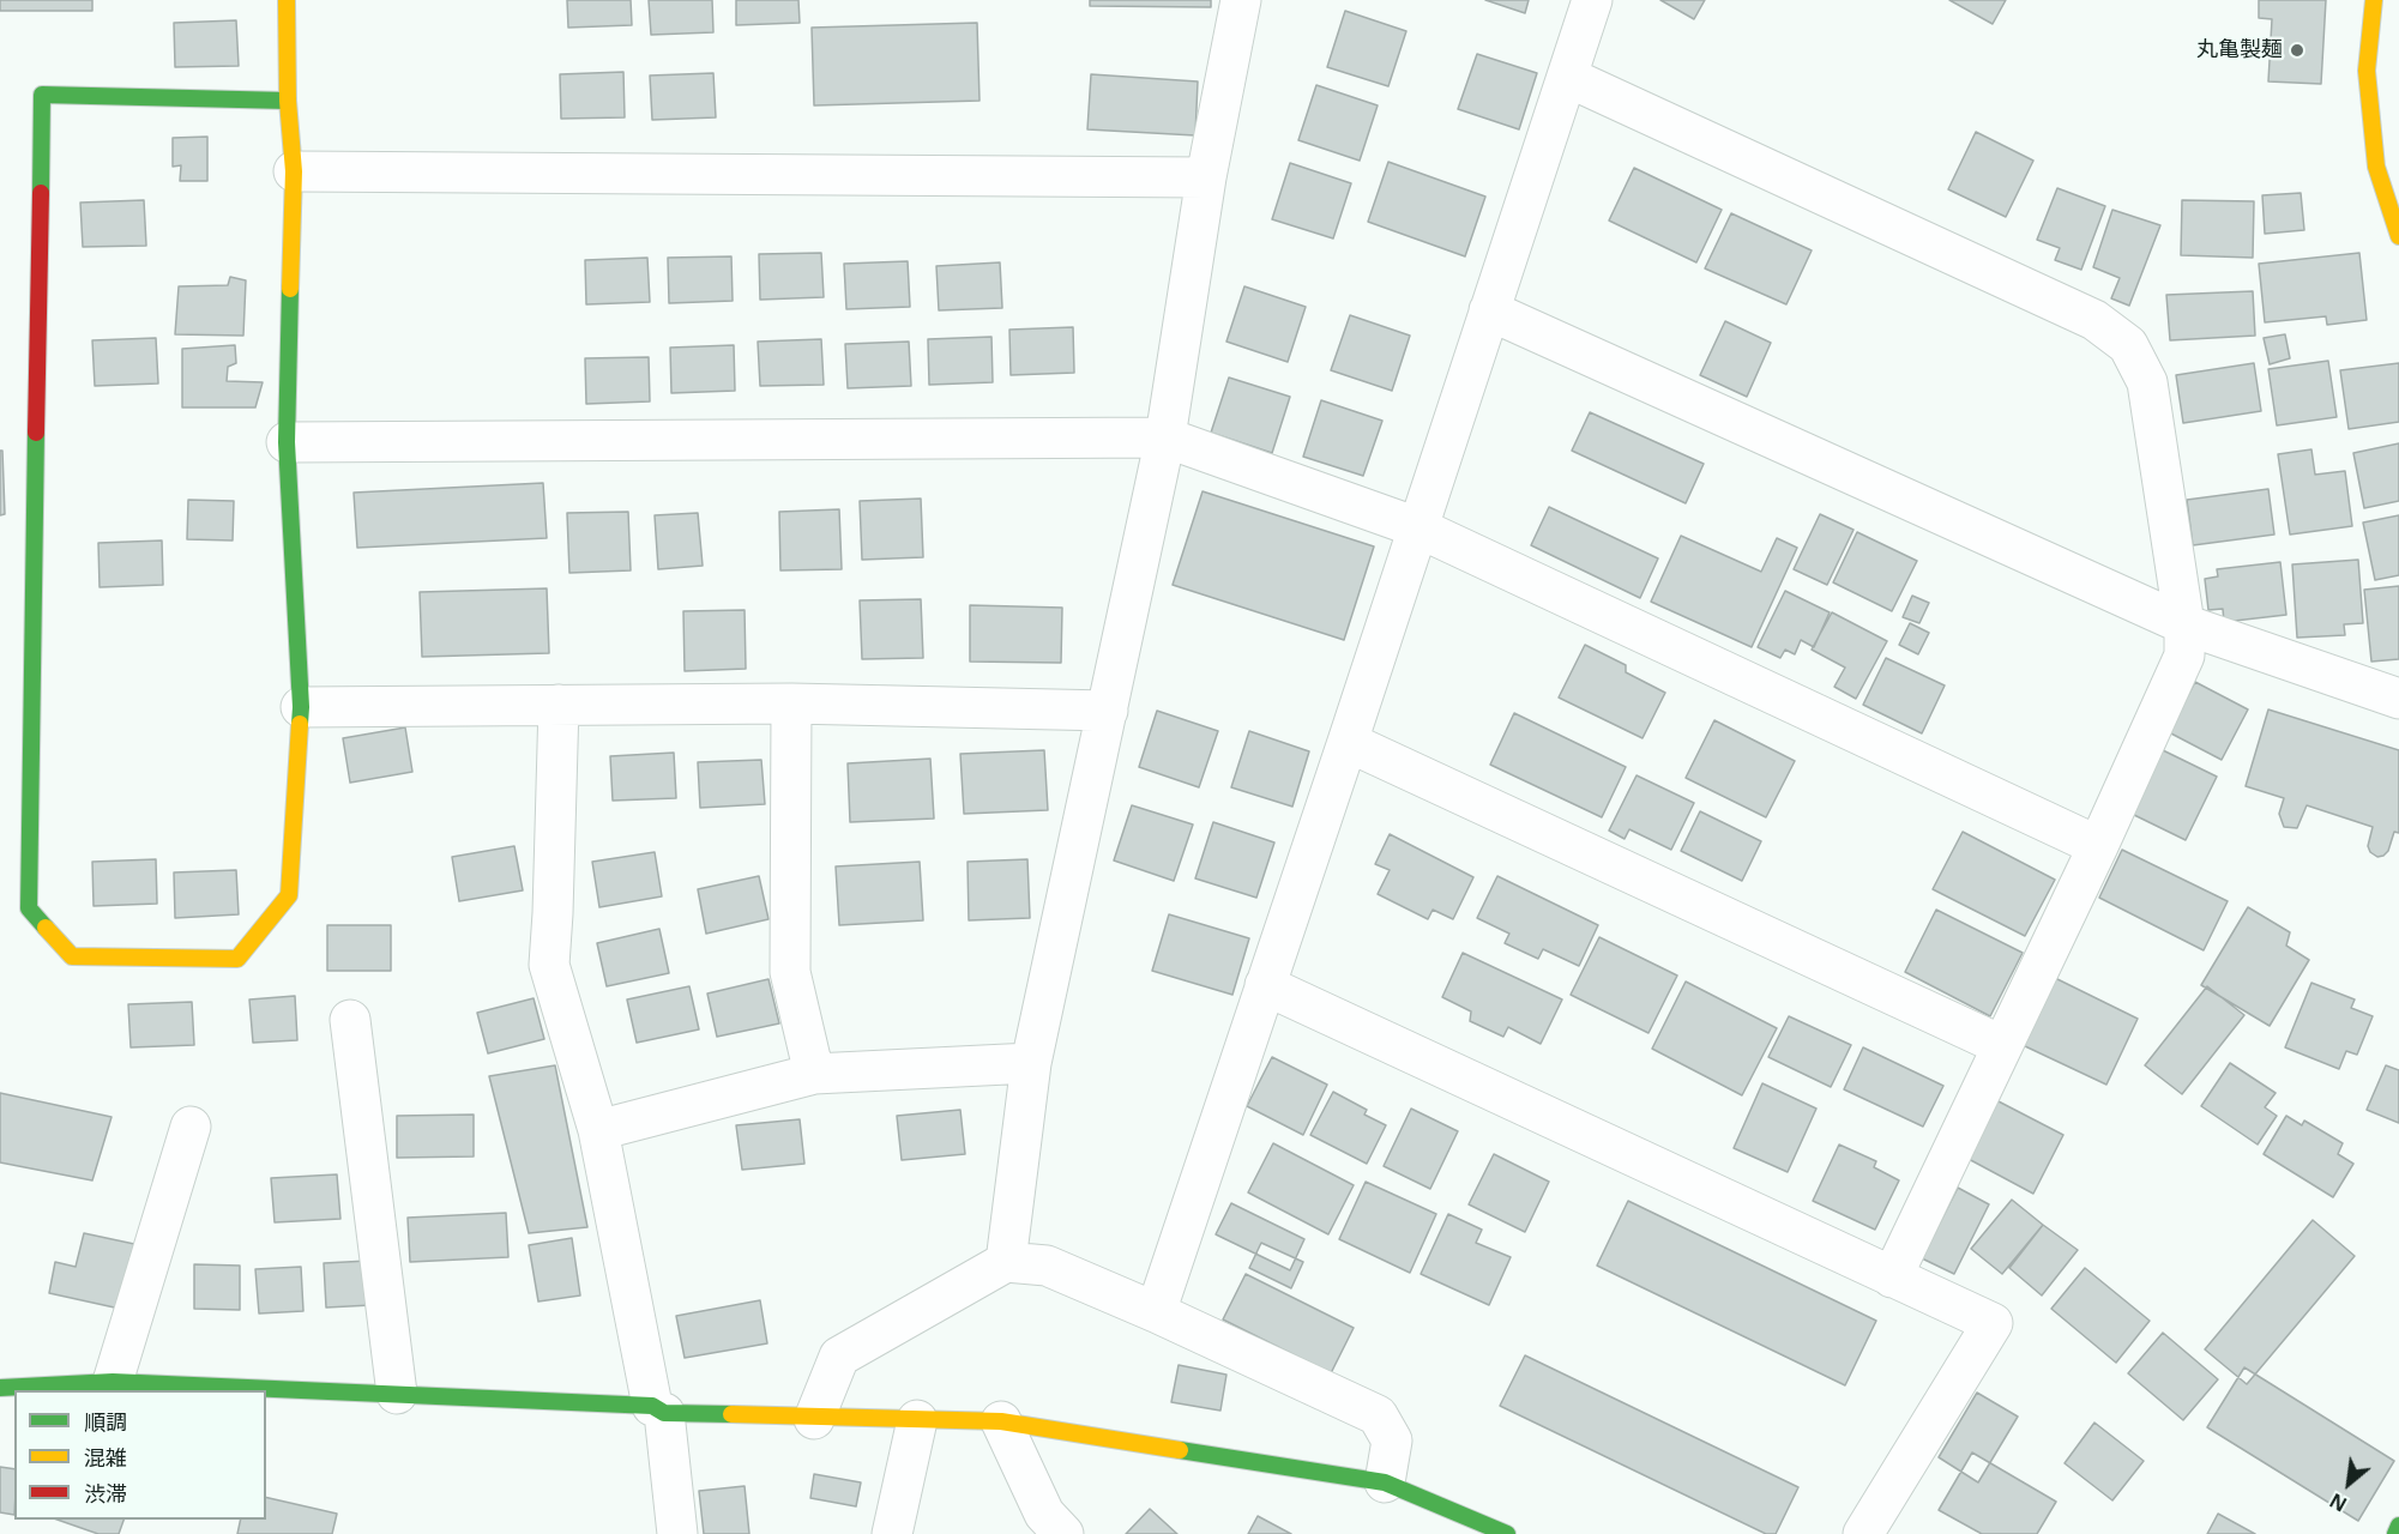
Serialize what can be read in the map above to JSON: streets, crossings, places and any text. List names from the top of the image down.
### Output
{
  "places": ["丸亀製麺"],
  "legend": ["順調", "混雑", "渋滞"],
  "north": "bottom left"
}
